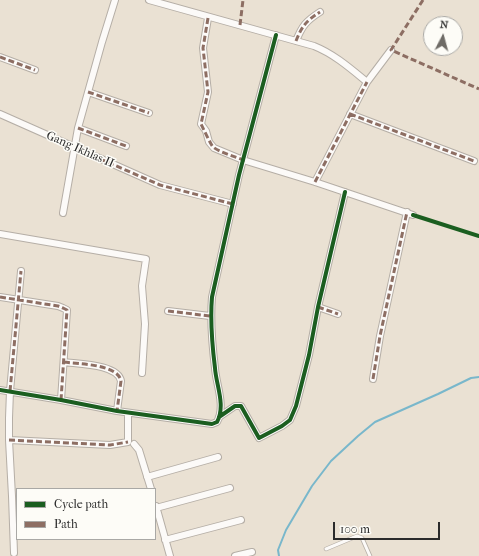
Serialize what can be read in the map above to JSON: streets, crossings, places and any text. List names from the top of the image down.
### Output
{
  "streets": {
    "street": ["Gang Ikhlas II"]
  },
  "legend": ["Cycle path", "Path"],
  "scale_bar": "100 m",
  "north": "top"
}
